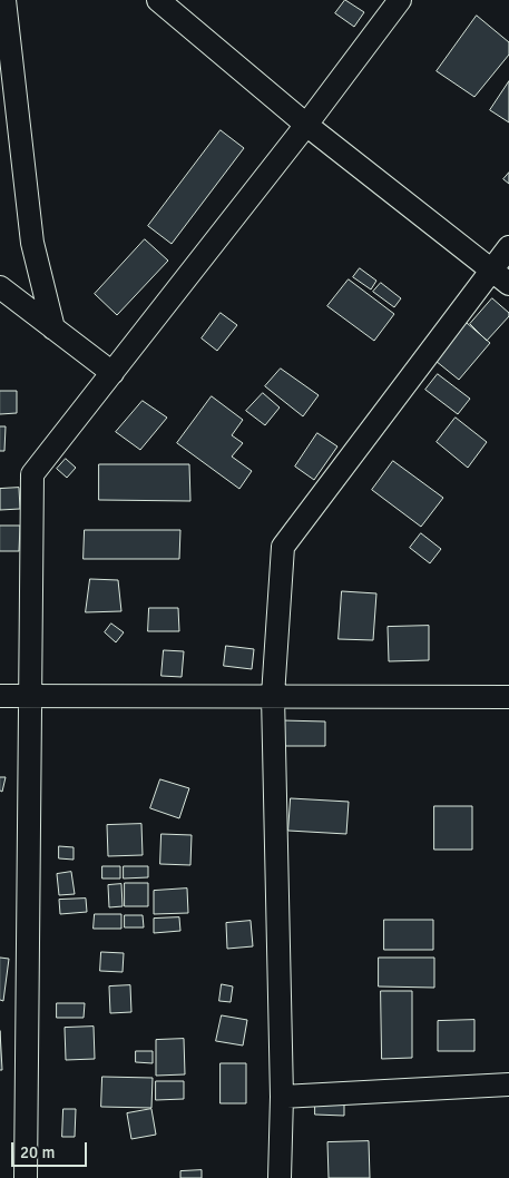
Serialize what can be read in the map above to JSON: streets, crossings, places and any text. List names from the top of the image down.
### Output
{
  "scale_bar": "20 m"
}
